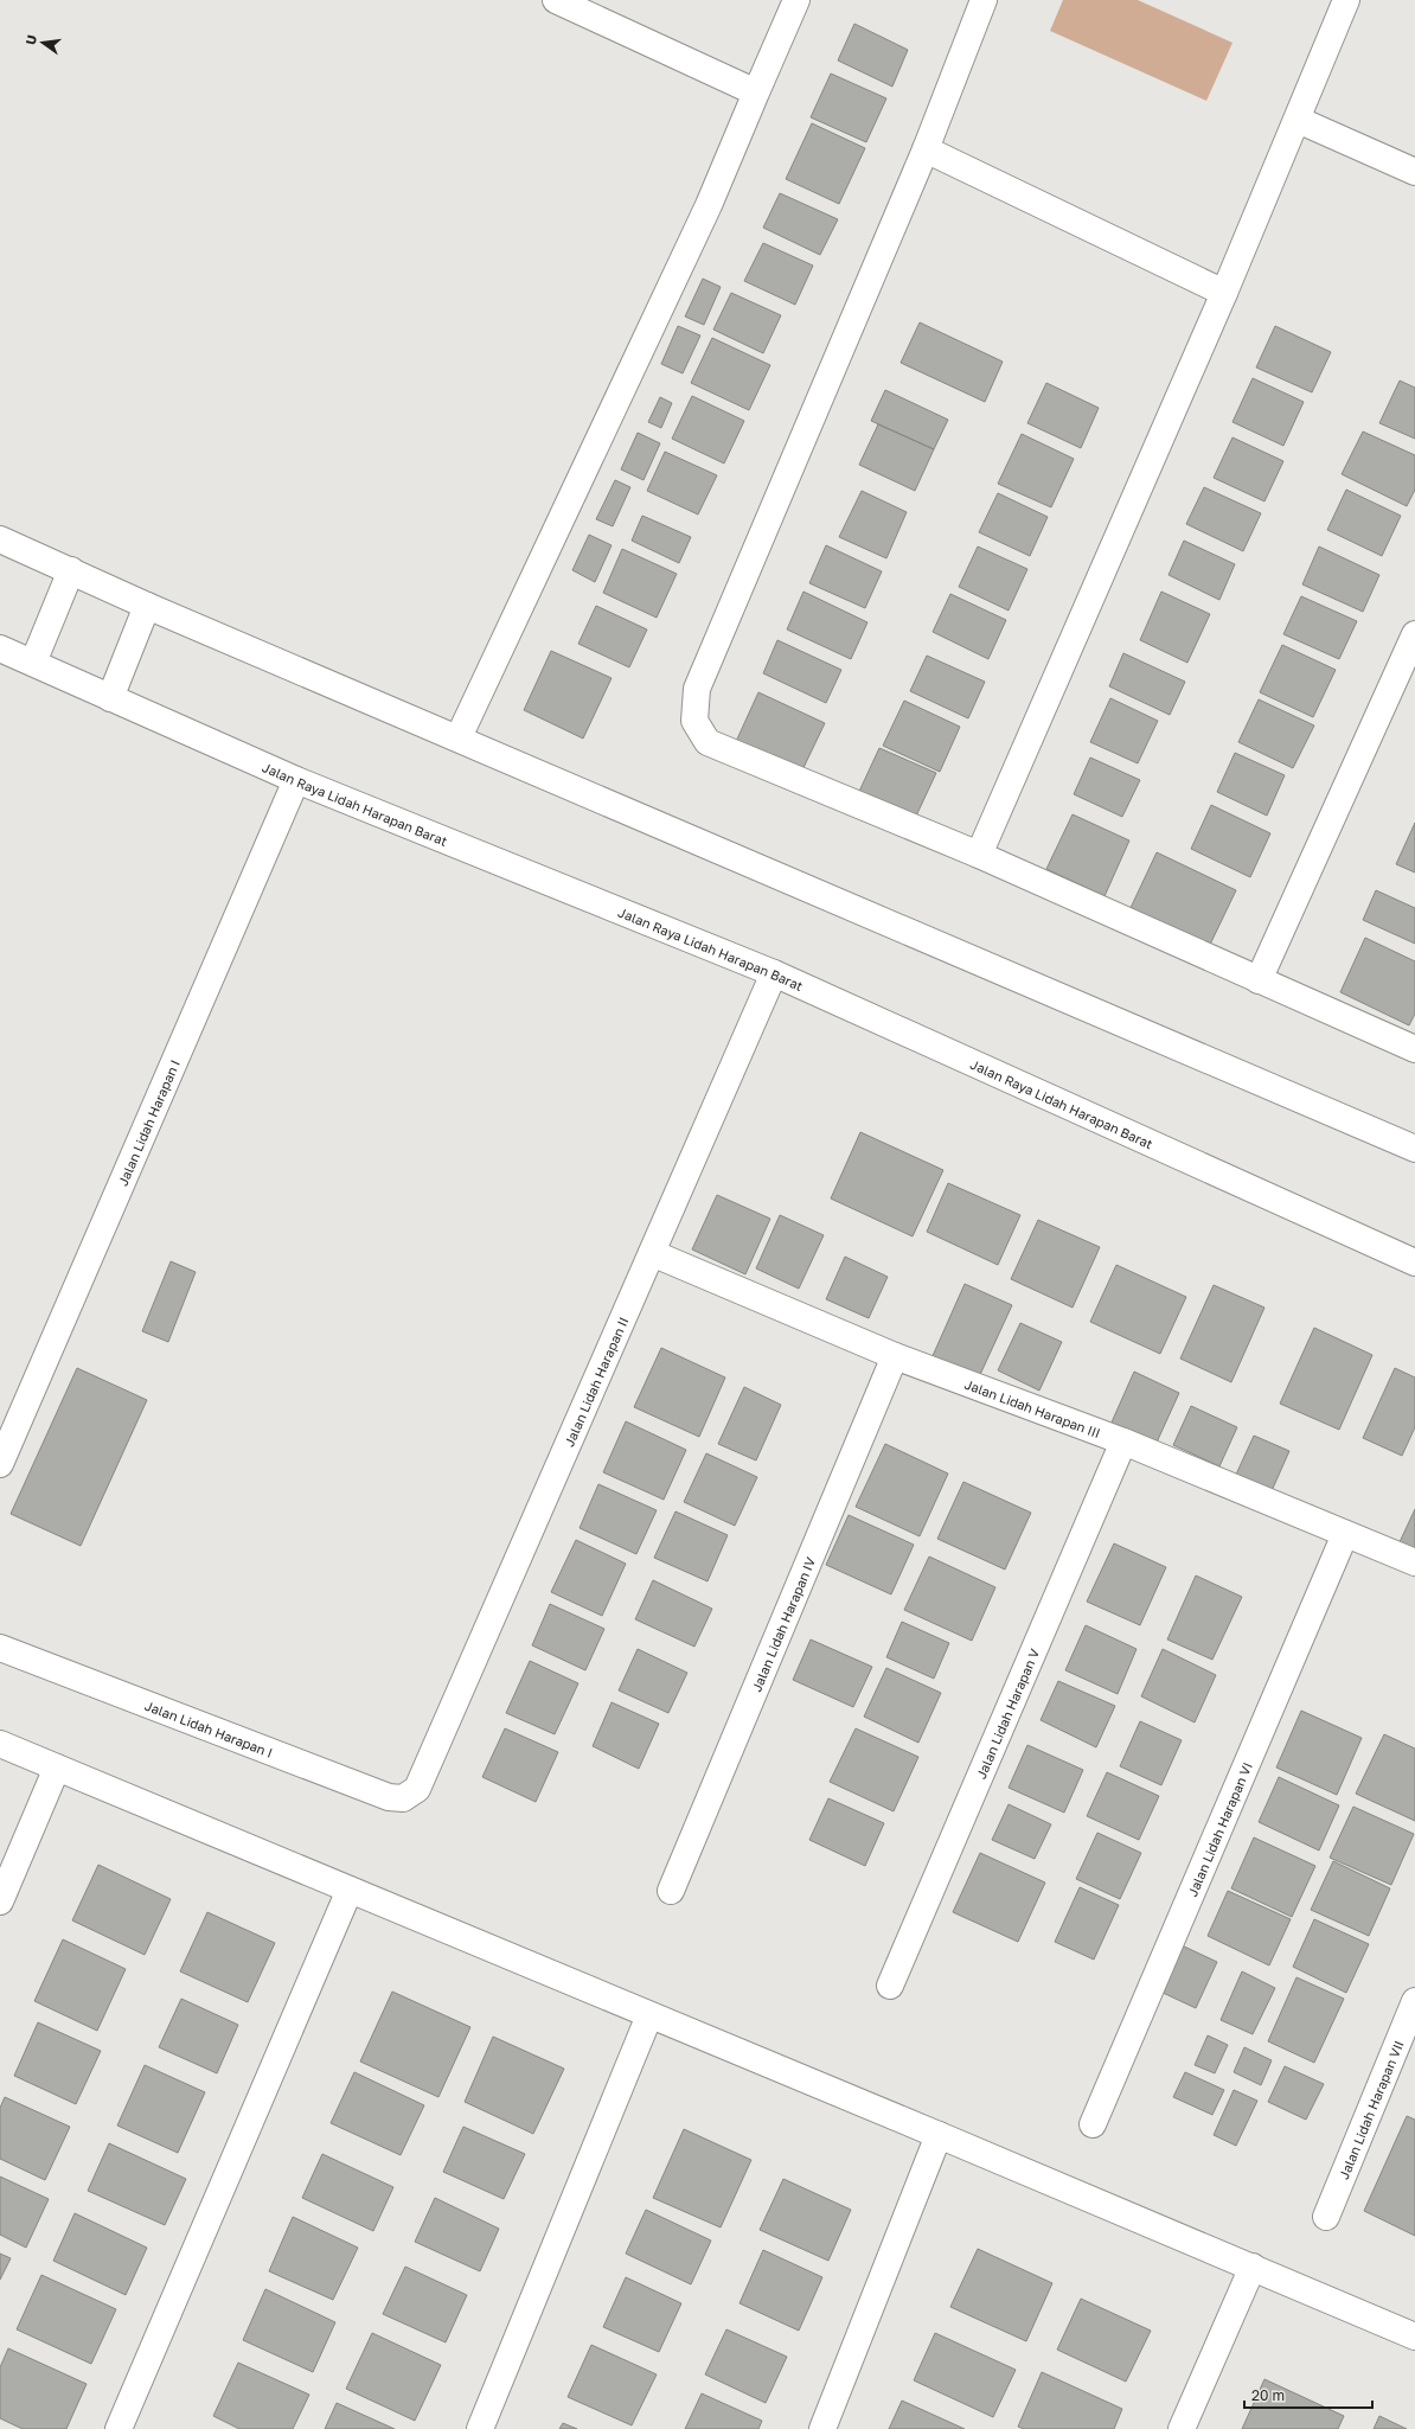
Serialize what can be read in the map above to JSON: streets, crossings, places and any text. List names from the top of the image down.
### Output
{
  "streets": {
    "street": [
      "Jalan Raya Lidah Harapan Barat",
      "Jalan Lidah Harapan I",
      "Jalan Lidah Harapan II",
      "Jalan Lidah Harapan III",
      "Jalan Lidah Harapan IV",
      "Jalan Lidah Harapan V",
      "Jalan Lidah Harapan VI",
      "Jalan Lidah Harapan VII"
    ]
  },
  "crossings": [
    ["Jalan Raya Lidah Harapan Barat", "Jalan Lidah Harapan I"],
    ["Jalan Raya Lidah Harapan Barat", "Jalan Lidah Harapan II"],
    ["Jalan Lidah Harapan I", "Jalan Lidah Harapan II"],
    ["Jalan Lidah Harapan II", "Jalan Lidah Harapan III"],
    ["Jalan Lidah Harapan III", "Jalan Lidah Harapan IV"],
    ["Jalan Lidah Harapan III", "Jalan Lidah Harapan V"],
    ["Jalan Lidah Harapan III", "Jalan Lidah Harapan VI"]
  ],
  "scale_bar": "20 m",
  "north": "left"
}
